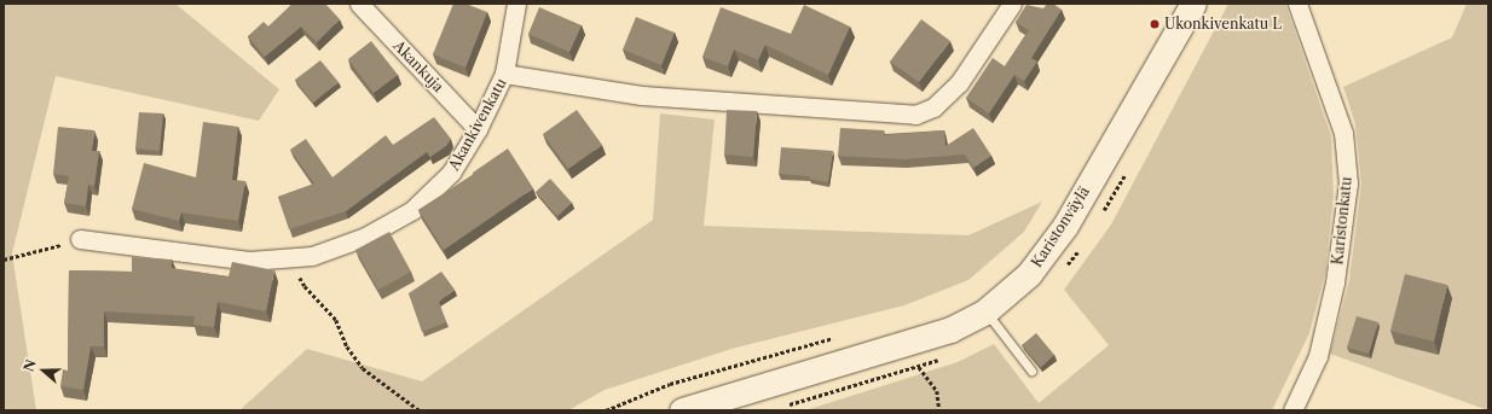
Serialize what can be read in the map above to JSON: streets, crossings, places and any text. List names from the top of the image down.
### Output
{
  "streets": {
    "street": [
      "Akankuja",
      "Akankivenkatu",
      "Karistonkatu",
      "Karistonväylä"
    ]
  },
  "crossings": [
    ["Akankuja", "Akankivenkatu"]
  ],
  "places": ["Ukonkivenkatu L"],
  "north": "left"
}
